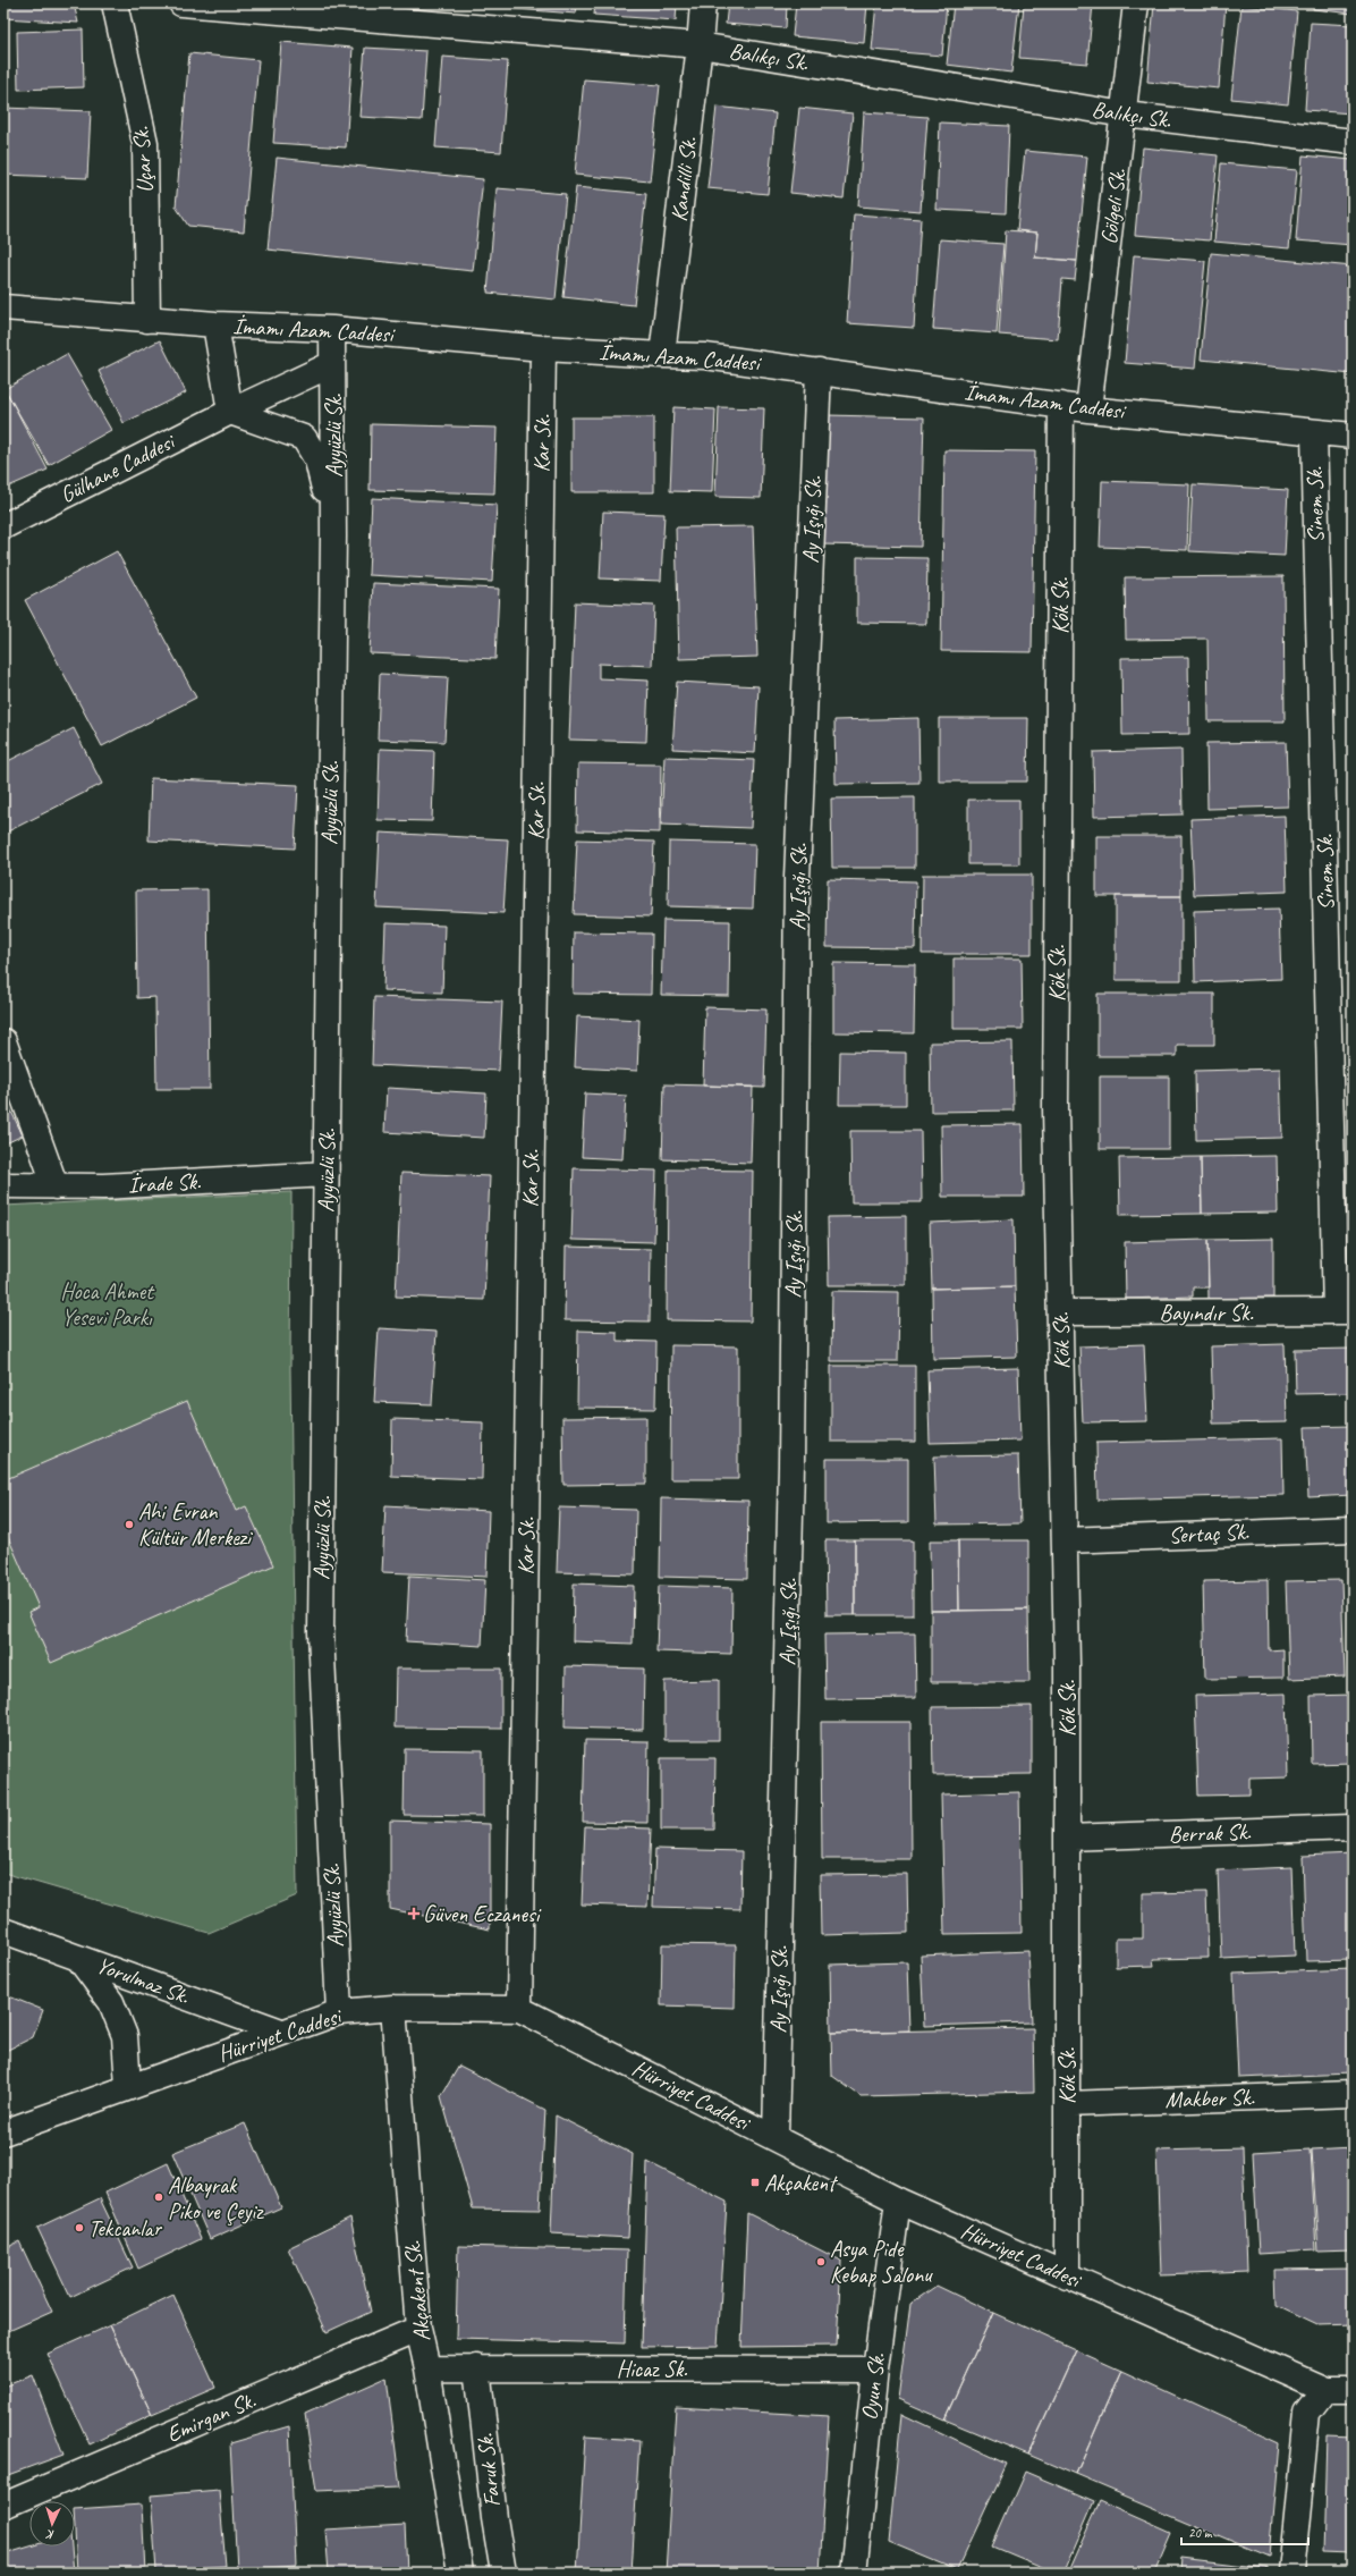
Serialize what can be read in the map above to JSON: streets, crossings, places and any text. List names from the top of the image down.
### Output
{
  "streets": {
    "street": [
      "Balıkçı Sk.",
      "Uçar Sk.",
      "Kandilli Sk.",
      "Gölgeli Sk.",
      "İmamı Azam Caddesi",
      "Ayyüzlü Sk.",
      "Kar Sk.",
      "Gülhane Caddesi",
      "Sinem Sk.",
      "Ay Işığı Sk.",
      "Kök Sk.",
      "İrade Sk.",
      "Bayındır Sk.",
      "Sertaç Sk.",
      "Berrak Sk.",
      "Yorulmaz Sk.",
      "Hürriyet Caddesi",
      "Makber Sk.",
      "Akçakent Sk.",
      "Hicaz Sk.",
      "Oyun Sk.",
      "Emirgan Sk.",
      "Faruk Sk."
    ]
  },
  "crossings": [
    ["Balıkçı Sk.", "Kandilli Sk."],
    ["Balıkçı Sk.", "Gölgeli Sk."],
    ["Uçar Sk.", "İmamı Azam Caddesi"],
    ["Kandilli Sk.", "İmamı Azam Caddesi"],
    ["Gölgeli Sk.", "İmamı Azam Caddesi"],
    ["İmamı Azam Caddesi", "Ayyüzlü Sk."],
    ["İmamı Azam Caddesi", "Kar Sk."],
    ["İmamı Azam Caddesi", "Sinem Sk."],
    ["İmamı Azam Caddesi", "Ay Işığı Sk."],
    ["İmamı Azam Caddesi", "Kök Sk."],
    ["Ayyüzlü Sk.", "Gülhane Caddesi"],
    ["Ayyüzlü Sk.", "İrade Sk."],
    ["Ayyüzlü Sk.", "Hürriyet Caddesi"],
    ["Kar Sk.", "Hürriyet Caddesi"],
    ["Sinem Sk.", "Bayındır Sk."],
    ["Ay Işığı Sk.", "Hürriyet Caddesi"],
    ["Kök Sk.", "Bayındır Sk."],
    ["Kök Sk.", "Sertaç Sk."],
    ["Kök Sk.", "Berrak Sk."],
    ["Kök Sk.", "Hürriyet Caddesi"],
    ["Kök Sk.", "Makber Sk."],
    ["Yorulmaz Sk.", "Hürriyet Caddesi"],
    ["Hürriyet Caddesi", "Akçakent Sk."],
    ["Hürriyet Caddesi", "Oyun Sk."],
    ["Akçakent Sk.", "Hicaz Sk."],
    ["Akçakent Sk.", "Emirgan Sk."],
    ["Hicaz Sk.", "Oyun Sk."],
    ["Hicaz Sk.", "Faruk Sk."]
  ],
  "parks": ["Hoca Ahmet Yesevi Parkı"],
  "places": {
    "other": [
      "Ahi Evran Kültür Merkezi",
      "Albayrak Piko ve Çeyiz",
      "Tekcanlar",
      "Asya Pide Kebap Salonu"
    ],
    "health": ["Güven Eczanesi"],
    "transit": ["Akçakent"]
  },
  "scale_bar": "20 m",
  "north": "bottom"
}
